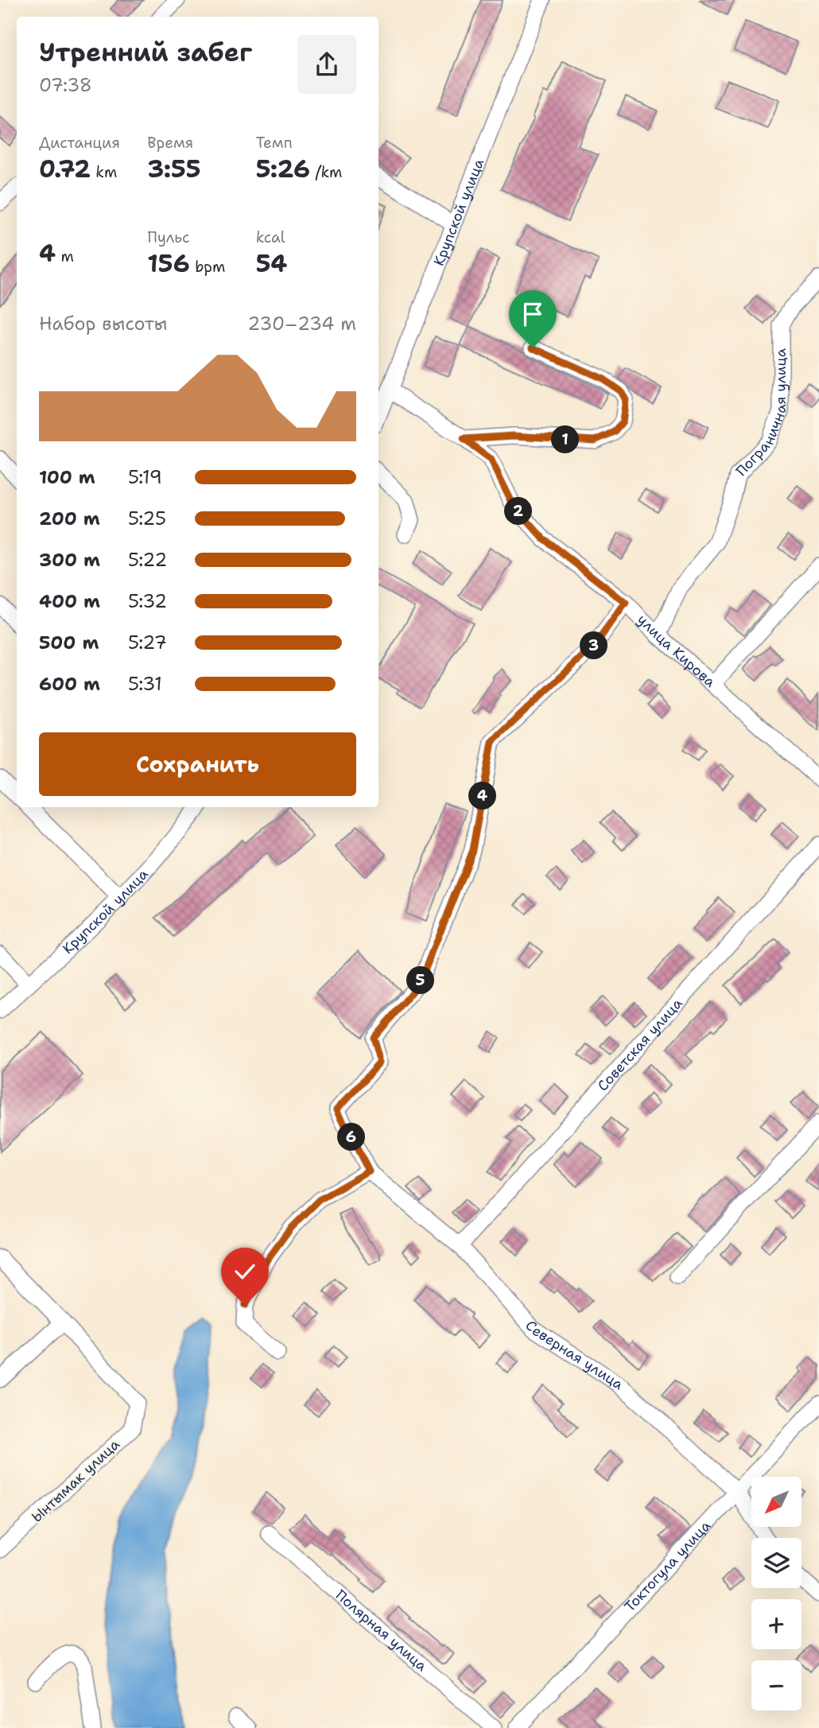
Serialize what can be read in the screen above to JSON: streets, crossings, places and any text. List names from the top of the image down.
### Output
{
  "streets": {
    "street": [
      "Крупской улица",
      "Пограничная улица",
      "улица Кирова",
      "Советская улица",
      "Северная улица",
      "Ынтымак улица",
      "Токтогула улица",
      "Полярная улица"
    ]
  },
  "crossings": [
    ["Крупской улица", "улица Кирова"],
    ["Пограничная улица", "улица Кирова"],
    ["Советская улица", "Северная улица"],
    ["Северная улица", "Токтогула улица"]
  ],
  "north": "bottom left",
  "page": {
    "heading": ["Утренний забег", "07:38"],
    "stats": [
      ["Дистанция", "0.72 km"],
      ["Время", "3:55"],
      ["Темп", "5:26 /km"],
      ["4 m"],
      ["Пульс", "156 bpm"],
      ["kcal", "54"]
    ],
    "chart": ["Набор высоты", "230–234 m"],
    "pins": [
      "1",
      "2",
      "3",
      "4",
      "5",
      "6"
    ],
    "list": [
      {
        "name": "100 m",
        "note": "5:19"
      },
      {
        "name": "200 m",
        "note": "5:25"
      },
      {
        "name": "300 m",
        "note": "5:22"
      },
      {
        "name": "400 m",
        "note": "5:32"
      },
      {
        "name": "500 m",
        "note": "5:27"
      },
      {
        "name": "600 m",
        "note": "5:31"
      }
    ],
    "buttons": "Сохранить",
    "map_buttons": ["+", "−"]
  }
}
